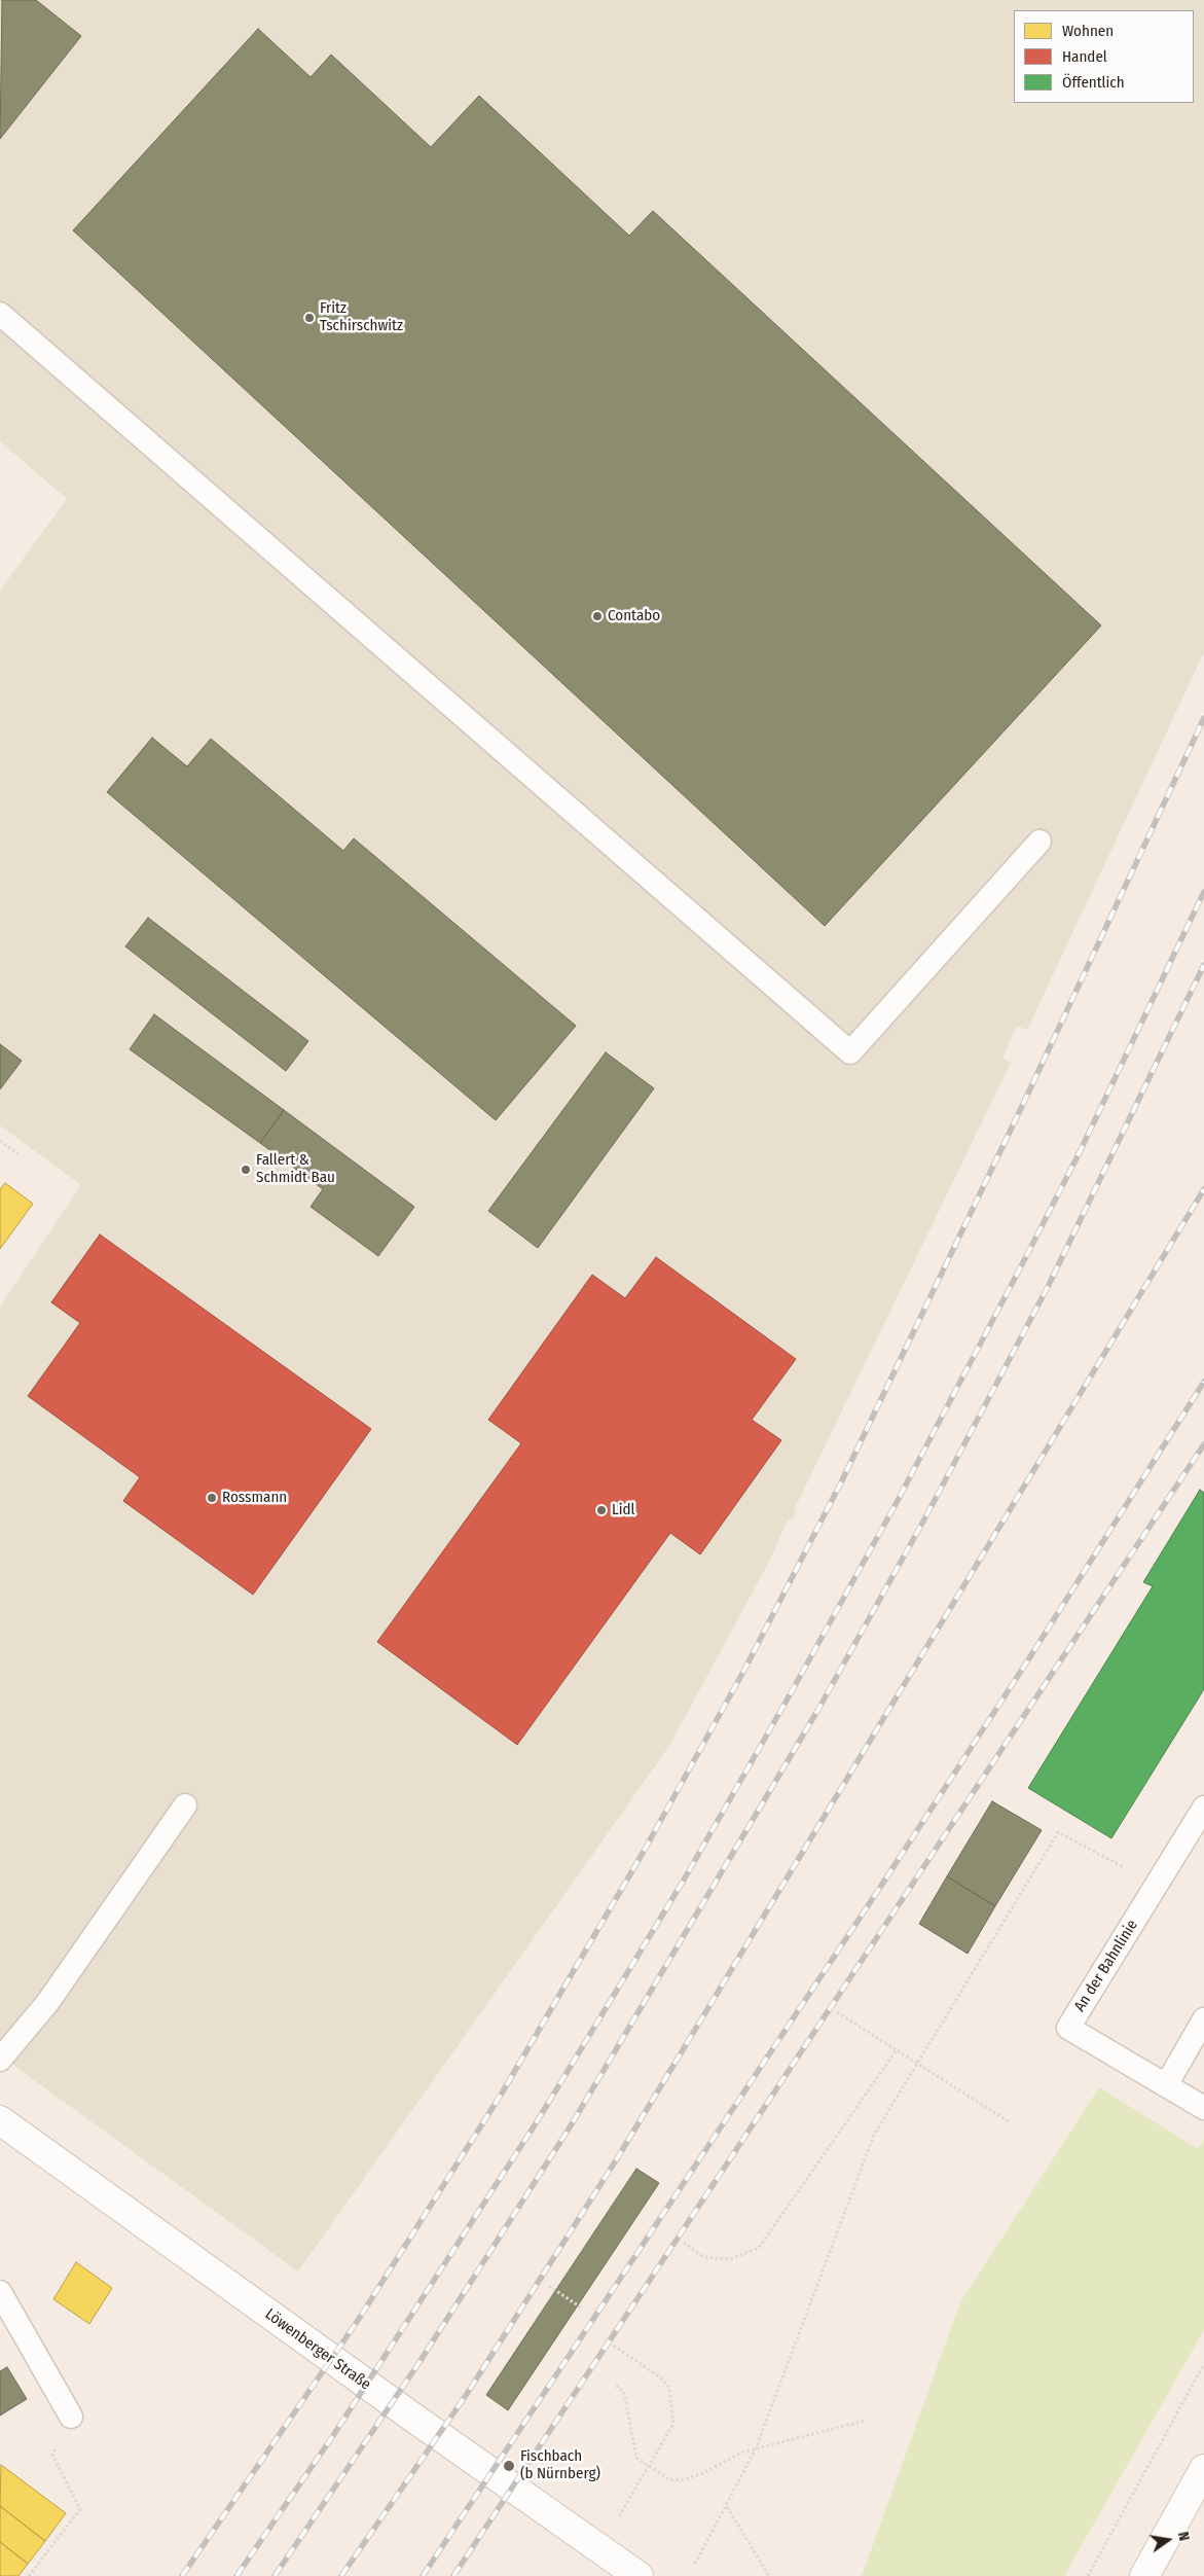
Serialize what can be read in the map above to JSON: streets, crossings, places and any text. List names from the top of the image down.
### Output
{
  "streets": {
    "street": ["Löwenberger Straße"],
    "lane": ["An der Bahnlinie"]
  },
  "places": [
    "Fritz Tschirschwitz",
    "Contabo",
    "Fallert & Schmidt Bau",
    "Rossmann",
    "Lidl",
    "Fischbach (b Nürnberg)"
  ],
  "legend": ["Wohnen", "Handel", "Öffentlich"],
  "north": "right"
}
